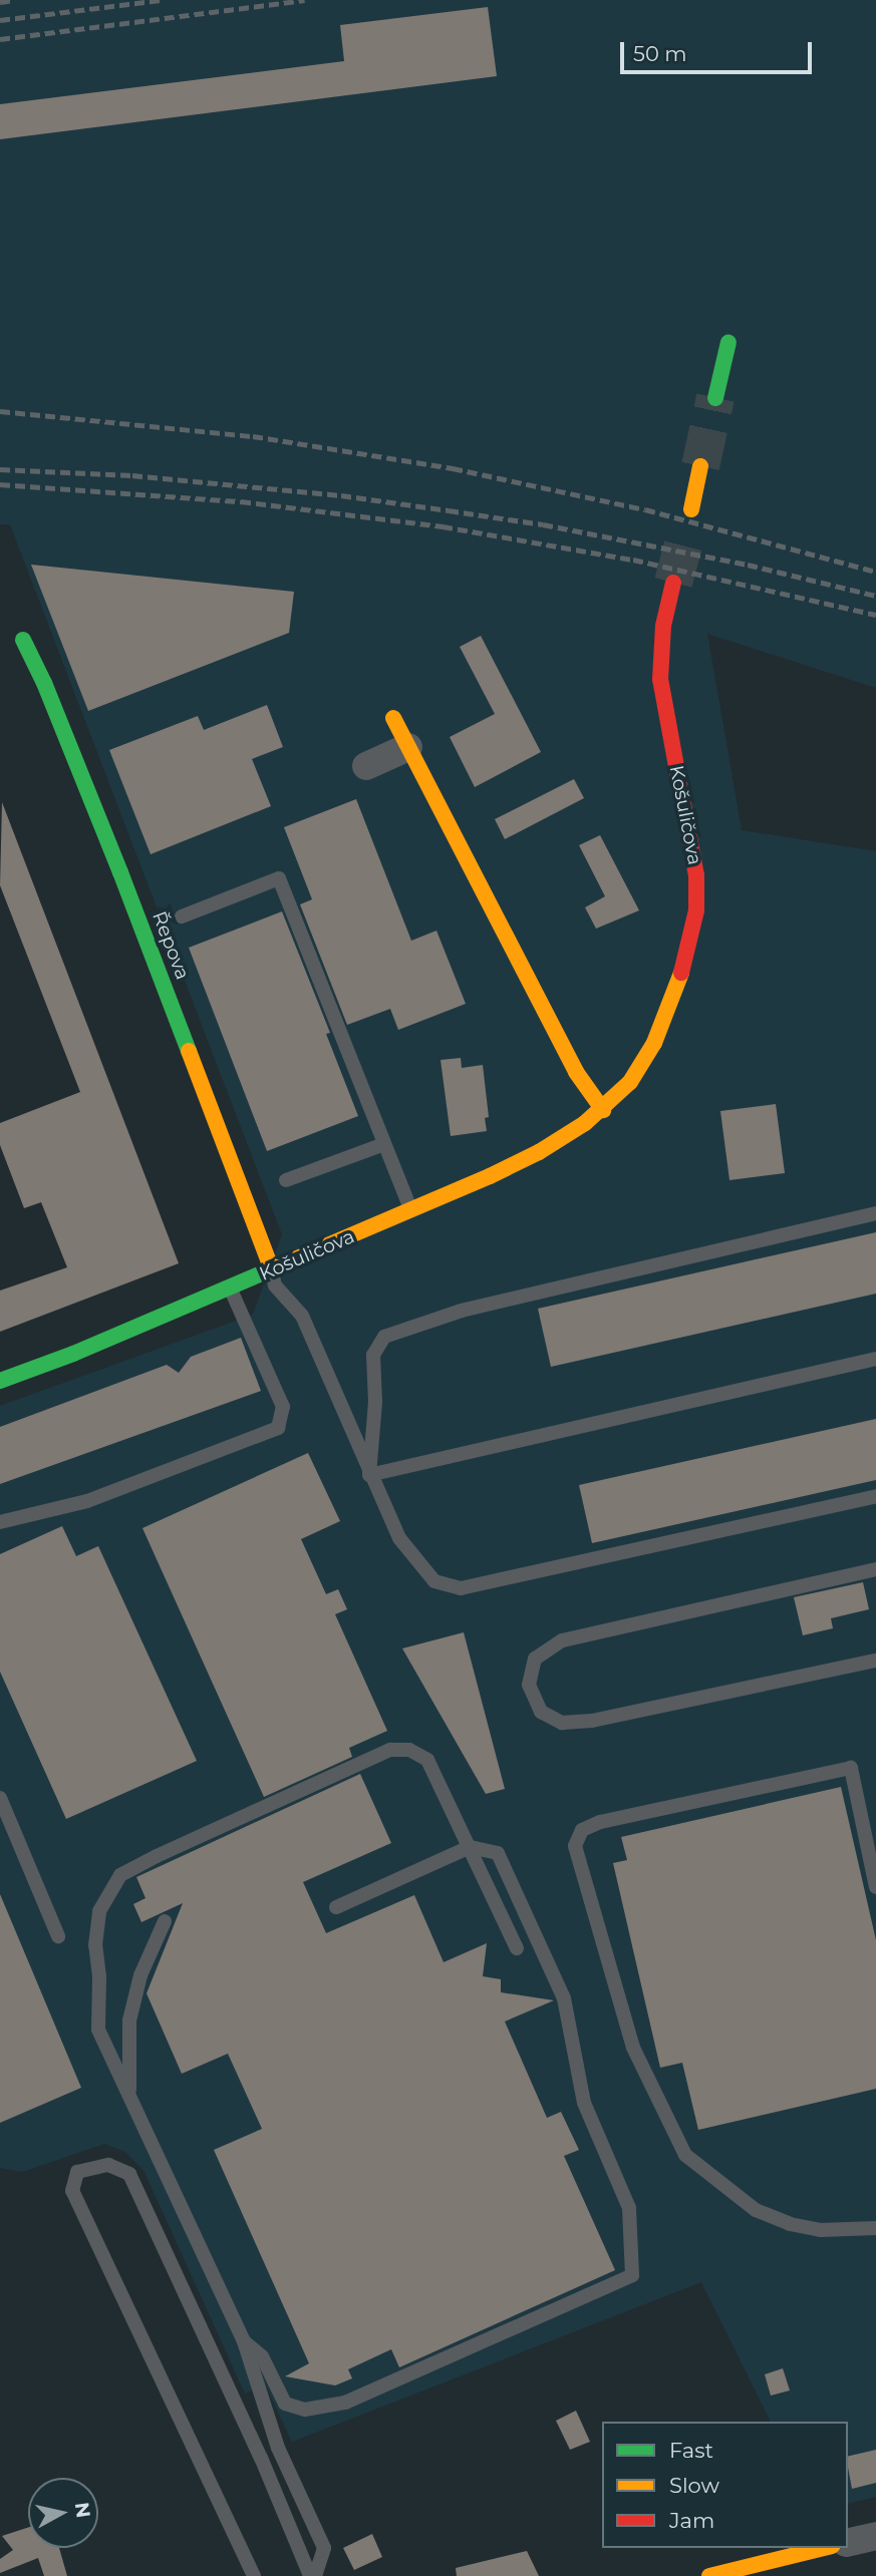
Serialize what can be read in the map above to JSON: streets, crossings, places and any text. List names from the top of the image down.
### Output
{
  "streets": {
    "street": ["Košuličova", "Řepova"]
  },
  "crossings": [
    ["Košuličova", "Řepova"]
  ],
  "legend": ["Fast", "Slow", "Jam"],
  "scale_bar": "50 m",
  "north": "right"
}
